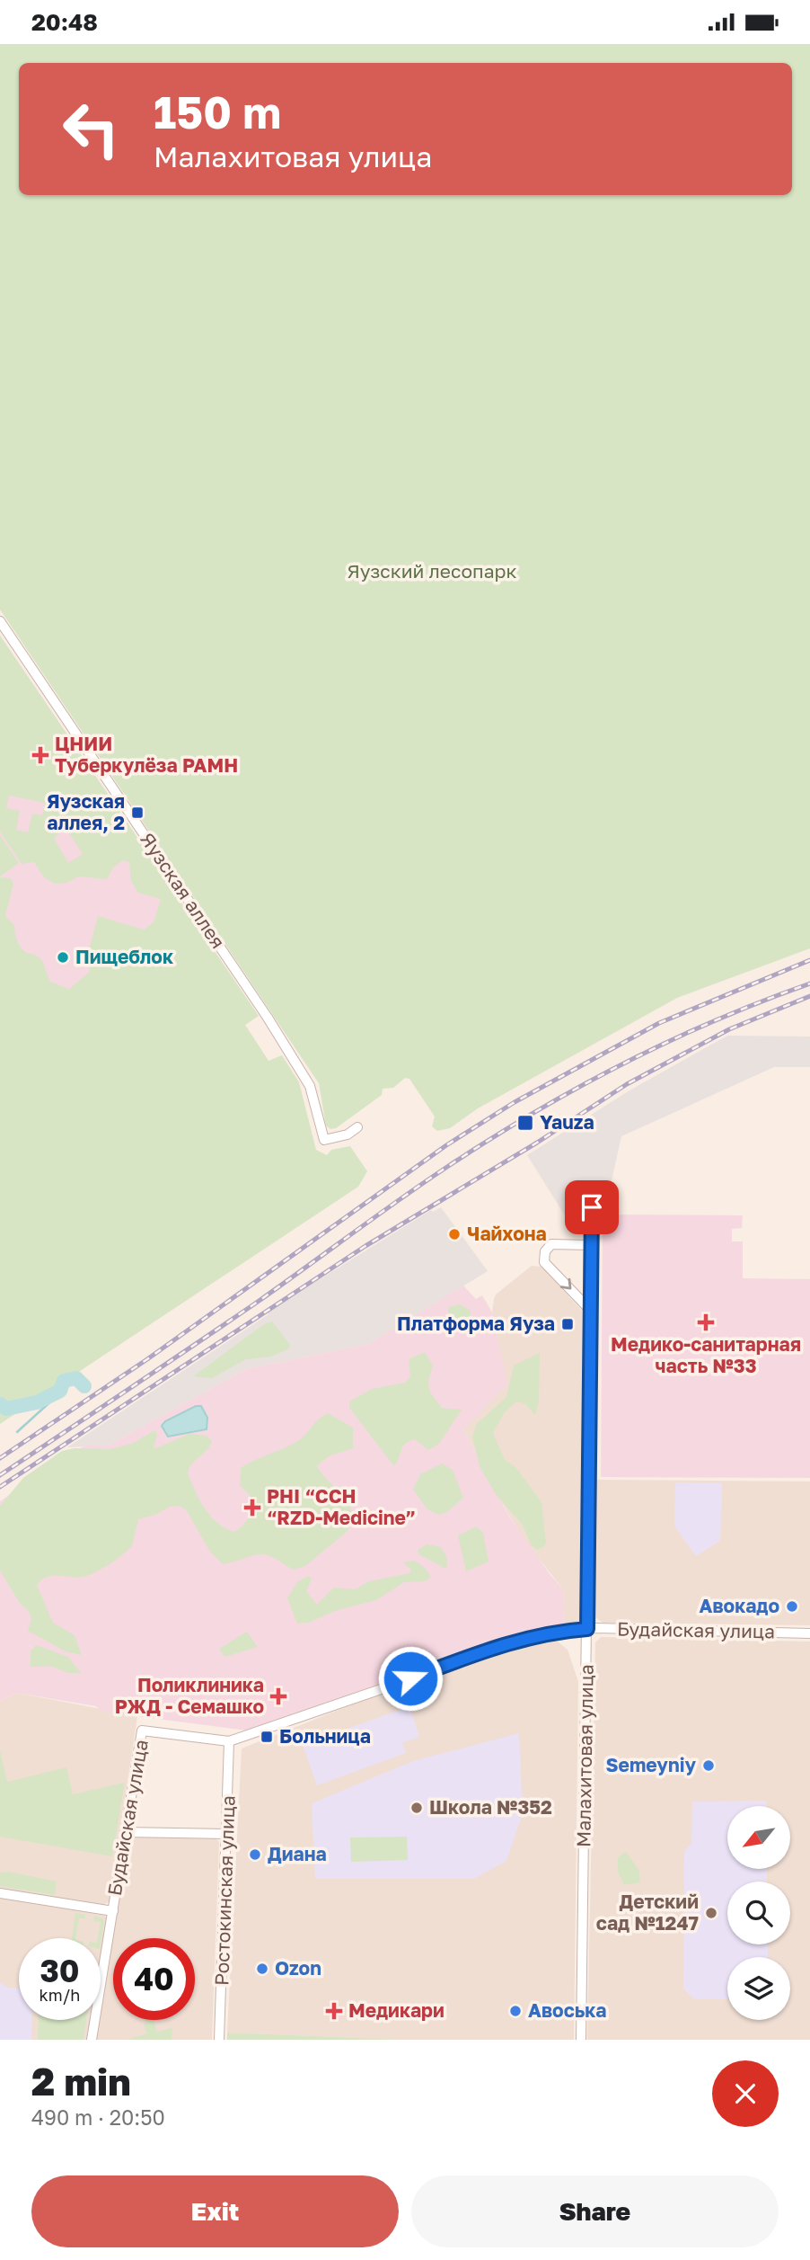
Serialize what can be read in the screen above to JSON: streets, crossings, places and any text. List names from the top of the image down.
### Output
{
  "streets": {
    "street": [
      "Яузская аллея",
      "Будайская улица",
      "Малахитовая улица",
      "Ростокинская улица"
    ]
  },
  "crossings": [
    ["Будайская улица", "Малахитовая улица"],
    ["Будайская улица", "Ростокинская улица"]
  ],
  "parks": ["Яузский лесопарк"],
  "places": {
    "health": [
      "ЦНИИ Туберкулёза РАМН",
      "Медико-санитарная часть №33",
      "PHI “CCH “RZD-Medicine”",
      "Поликлиника РЖД - Семашко",
      "Медикари"
    ],
    "transit": [
      "Яузская аллея, 2",
      "Yauza",
      "Платформа Яуза",
      "Больница"
    ],
    "other": [
      "Пищеблок",
      "Чайхона",
      "Авокадо",
      "Semeyniy",
      "Школа №352",
      "Диана",
      "Детский сад №1247",
      "Ozon",
      "Авоська"
    ]
  },
  "north": "bottom left",
  "page": {
    "status": "20:48",
    "turn": ["150 m", "Малахитовая улица"],
    "speed": "30 km/h",
    "limit": "40",
    "heading": ["2 min", "490 m · 20:50"],
    "buttons": ["Exit", "Share"]
  }
}
